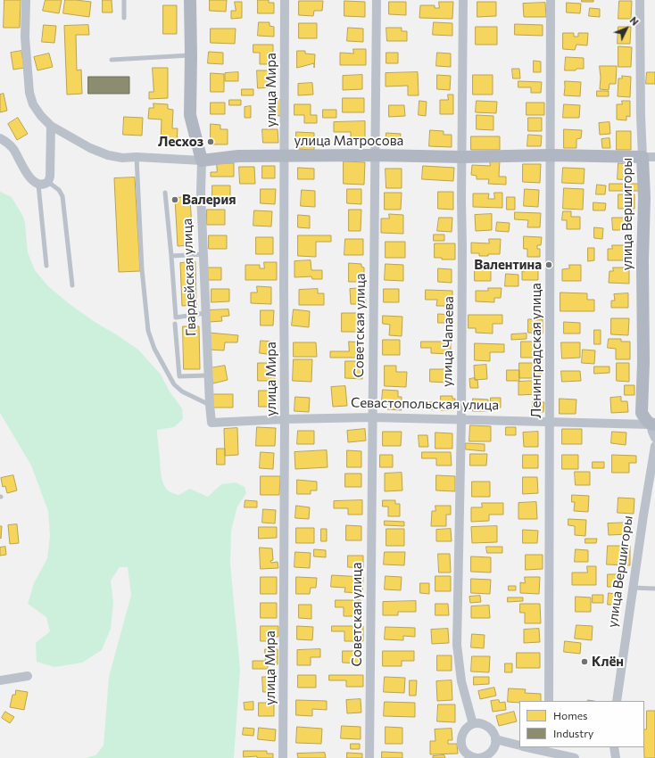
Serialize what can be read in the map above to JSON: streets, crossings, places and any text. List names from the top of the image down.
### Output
{
  "streets": {
    "street": [
      "улица Мира",
      "улица Матросова",
      "улица Вершигоры",
      "Гвардейская улица",
      "Советская улица",
      "улица Чапаева",
      "Ленинградская улица",
      "Севастопольская улица"
    ]
  },
  "crossings": [
    ["улица Мира", "улица Матросова"],
    ["улица Мира", "Севастопольская улица"],
    ["улица Матросова", "улица Вершигоры"],
    ["улица Матросова", "Гвардейская улица"],
    ["улица Матросова", "Советская улица"],
    ["улица Матросова", "улица Чапаева"],
    ["улица Матросова", "Ленинградская улица"],
    ["улица Вершигоры", "Севастопольская улица"],
    ["Гвардейская улица", "Севастопольская улица"],
    ["Советская улица", "Севастопольская улица"],
    ["улица Чапаева", "Севастопольская улица"],
    ["Ленинградская улица", "Севастопольская улица"]
  ],
  "places": [
    "Лесхоз",
    "Валерия",
    "Валентина",
    "Клён"
  ],
  "legend": ["Homes", "Industry"],
  "north": "top right"
}
